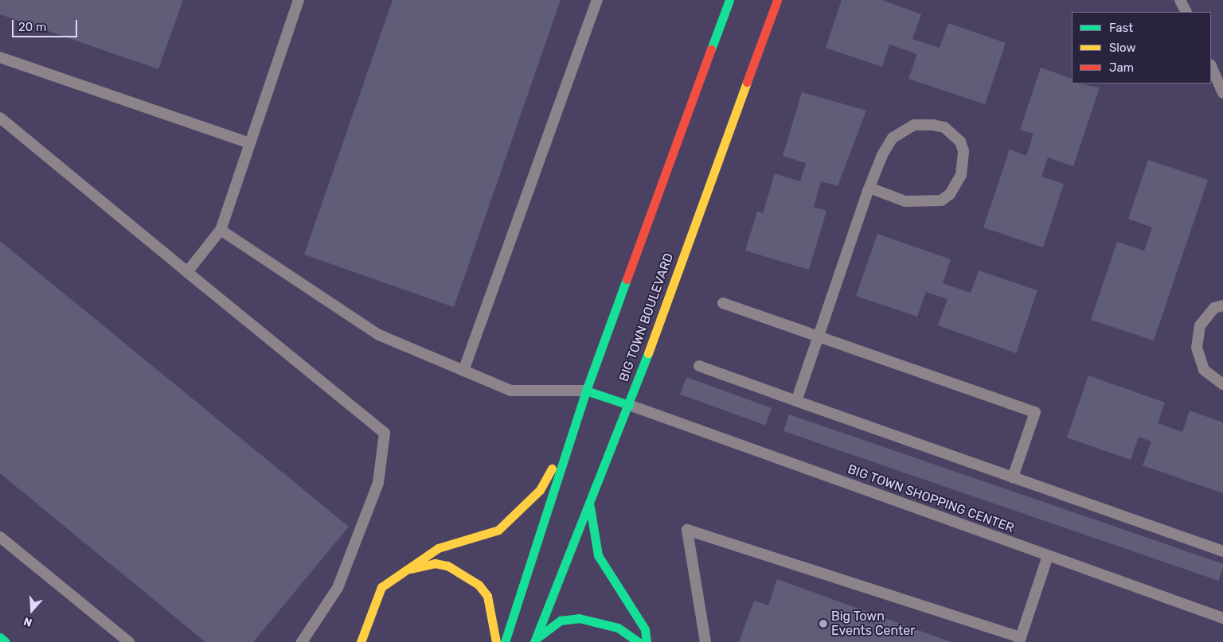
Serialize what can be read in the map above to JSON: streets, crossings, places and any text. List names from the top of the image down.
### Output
{
  "streets": {
    "main road": ["BIG TOWN BOULEVARD"],
    "lane": ["BIG TOWN SHOPPING CENTER"]
  },
  "crossings": [
    ["BIG TOWN BOULEVARD", "BIG TOWN SHOPPING CENTER"]
  ],
  "places": ["Big Town Events Center"],
  "legend": ["Fast", "Slow", "Jam"],
  "scale_bar": "20 m",
  "north": "bottom"
}
